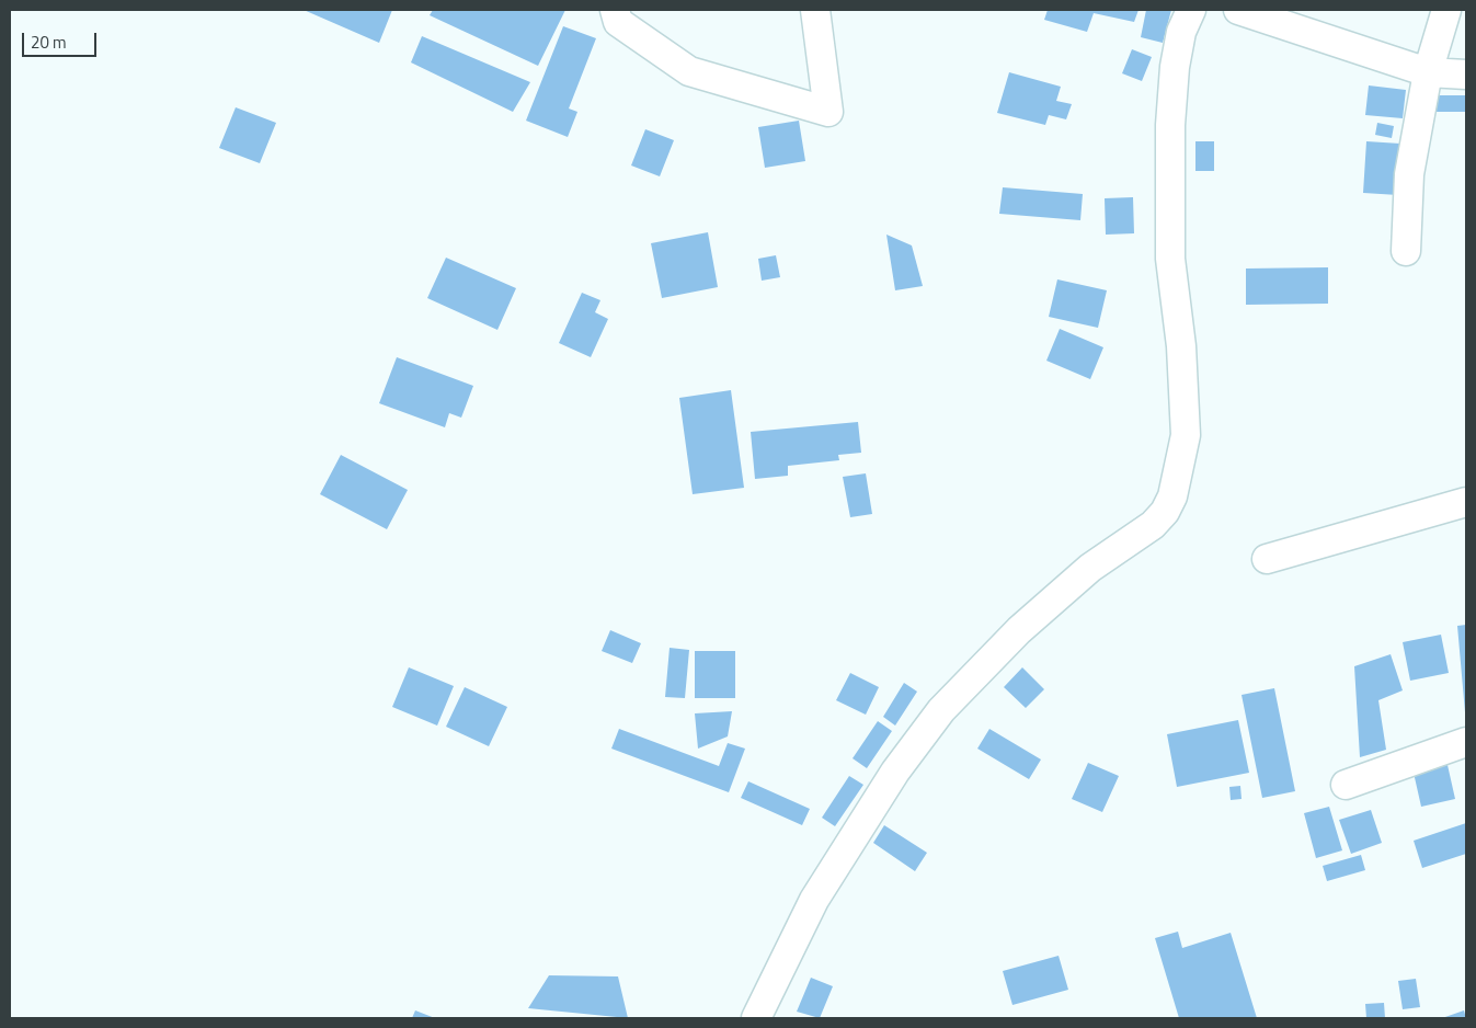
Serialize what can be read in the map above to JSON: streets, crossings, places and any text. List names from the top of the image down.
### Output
{
  "scale_bar": "20 m"
}
